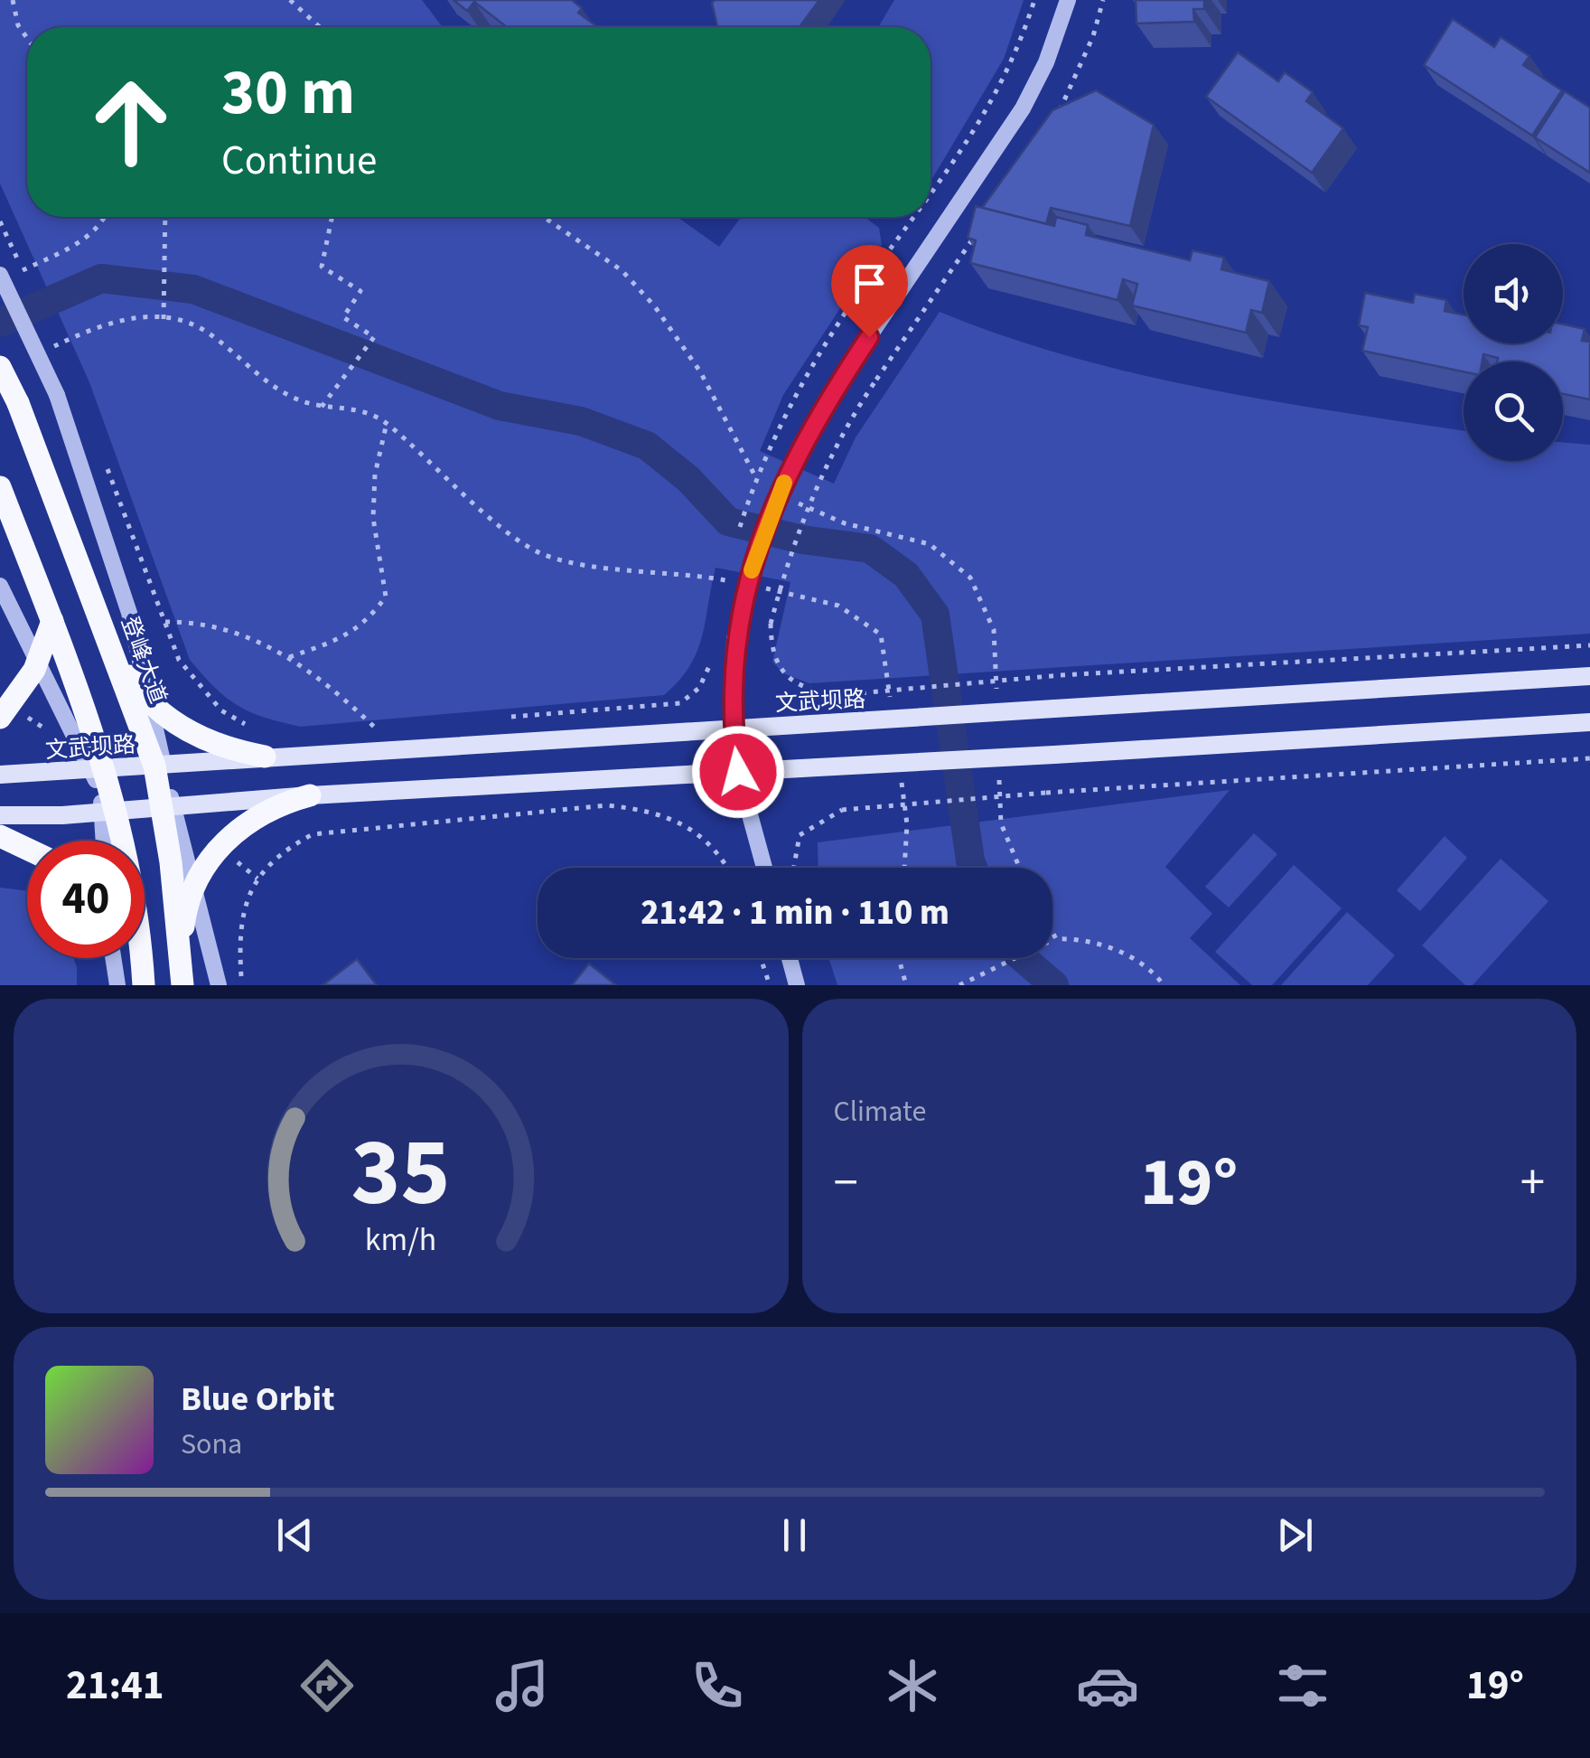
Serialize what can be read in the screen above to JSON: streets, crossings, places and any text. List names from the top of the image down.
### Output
{
  "streets": {
    "main road": ["登峰大道", "文武坝路"]
  },
  "crossings": [
    ["登峰大道", "文武坝路"]
  ],
  "page": {
    "turn": ["30 m", "Continue"],
    "limit": "40",
    "trip": "21:42 · 1 min · 110 m",
    "tile": "Climate",
    "heat": ["−", "19°", "+"],
    "song": ["Blue Orbit", "Sona"],
    "tabs": ["21:41", "19°"],
    "gauge": ["35", "km/h"]
  }
}
